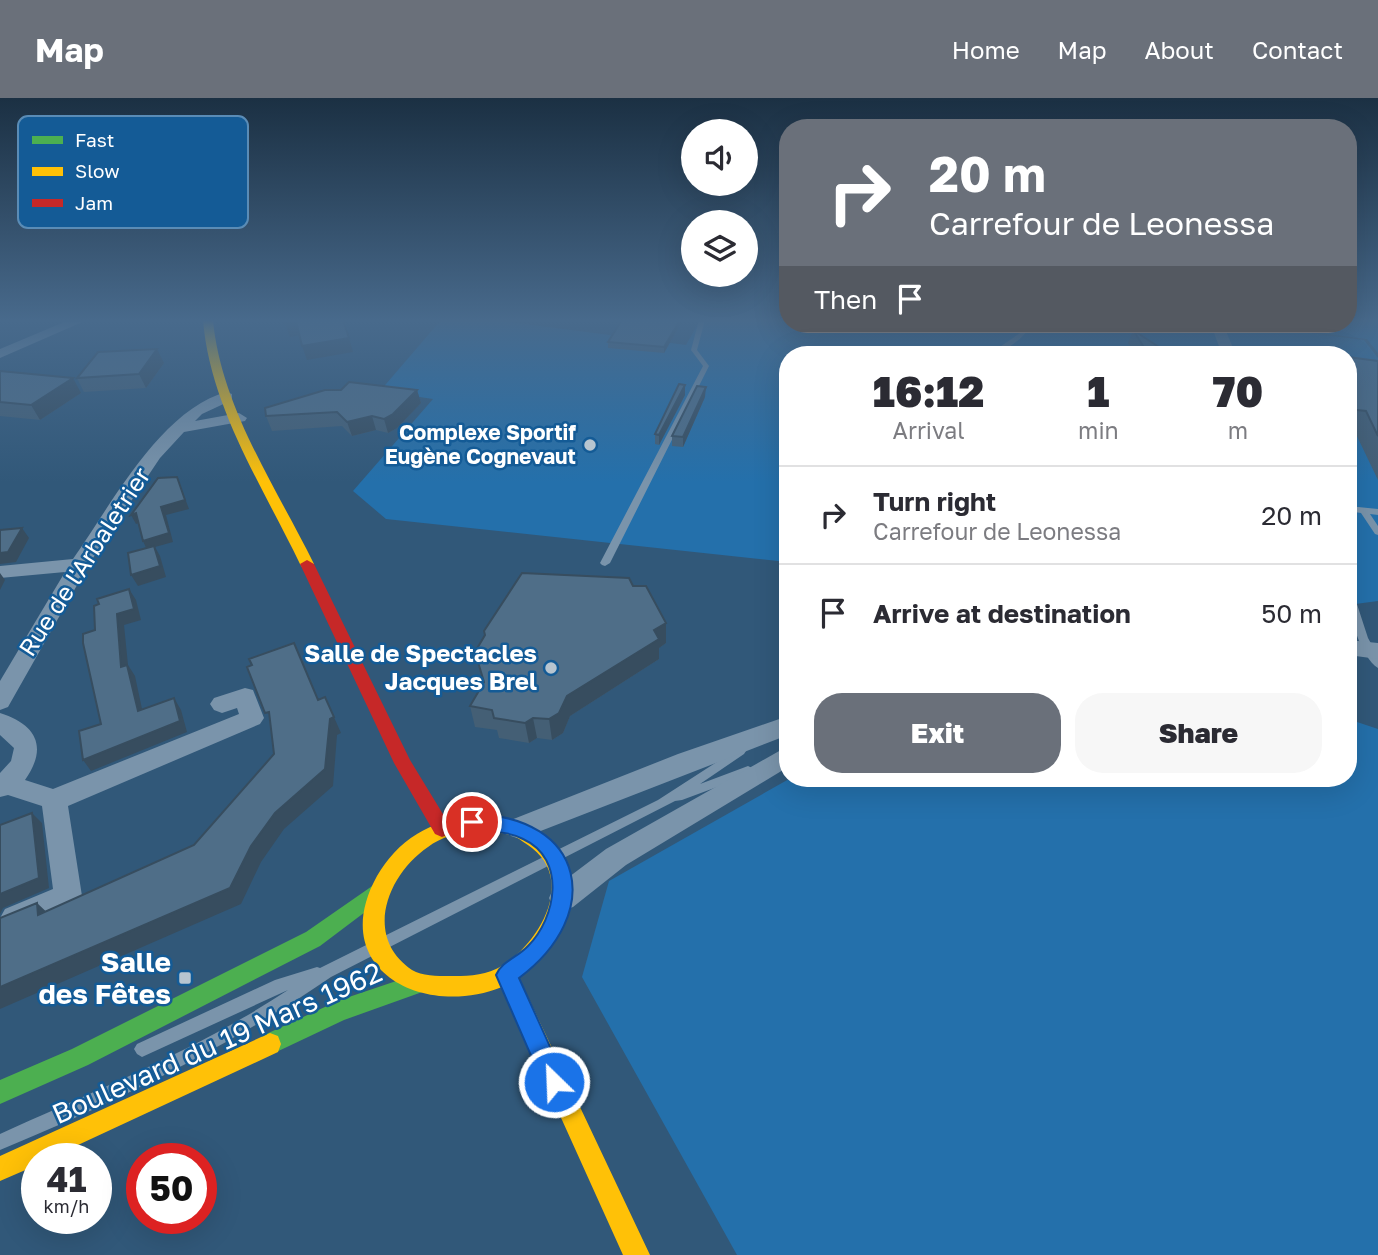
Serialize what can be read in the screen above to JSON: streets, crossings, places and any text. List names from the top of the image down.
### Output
{
  "streets": {
    "street": ["Rue de l'Arbaletrier", "Boulevard du 19 Mars 1962"]
  },
  "places": {
    "other": ["Complexe Sportif Eugène Cognevaut", "Salle de Spectacles Jacques Brel"],
    "transit": ["Salle des Fêtes"]
  },
  "legend": ["Fast", "Slow", "Jam"],
  "page": {
    "header": "Map",
    "nav": [
      "Home",
      "Map",
      "About",
      "Contact"
    ],
    "turn": ["20 m", "Carrefour de Leonessa"],
    "then": "Then",
    "eta": [
      "16:12",
      "Arrival",
      "1",
      "min",
      "70",
      "m"
    ],
    "list": [
      {
        "name": "Turn right",
        "note": "Carrefour de Leonessa",
        "value": "20 m"
      },
      {
        "name": "Arrive at destination",
        "value": "50 m"
      }
    ],
    "buttons": ["Exit", "Share"],
    "speed": "41 km/h",
    "limit": "50"
  }
}
